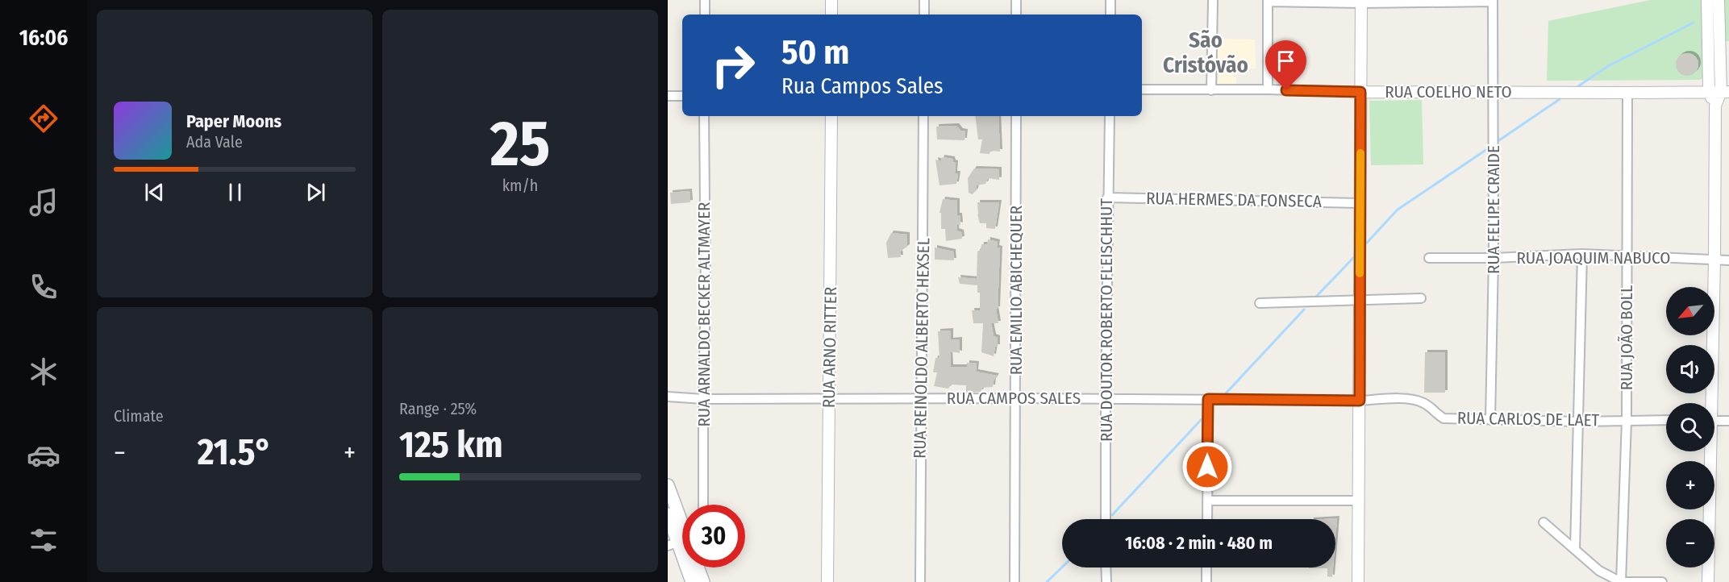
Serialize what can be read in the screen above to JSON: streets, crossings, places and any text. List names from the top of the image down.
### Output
{
  "streets": {
    "street": [
      "RUA COELHO NETO",
      "RUA HERMES DA FONSECA",
      "RUA FELIPE CRAIDE",
      "RUA JOAQUIM NABUCO",
      "RUA EMILIO ABICHEQUER",
      "RUA ARNALDO BECKER ALTMAYER",
      "RUA DOUTOR ROBERTO FLEISCHHUT",
      "RUA JOÃO BOLL",
      "RUA ARNO RITTER",
      "RUA REINOLDO ALBERTO HEXSEL",
      "RUA CAMPOS SALES",
      "RUA CARLOS DE LAET"
    ]
  },
  "crossings": [
    ["RUA COELHO NETO", "RUA FELIPE CRAIDE"],
    ["RUA COELHO NETO", "RUA JOÃO BOLL"],
    ["RUA HERMES DA FONSECA", "RUA DOUTOR ROBERTO FLEISCHHUT"],
    ["RUA FELIPE CRAIDE", "RUA JOAQUIM NABUCO"],
    ["RUA FELIPE CRAIDE", "RUA CARLOS DE LAET"],
    ["RUA JOAQUIM NABUCO", "RUA JOÃO BOLL"],
    ["RUA EMILIO ABICHEQUER", "RUA CAMPOS SALES"],
    ["RUA ARNALDO BECKER ALTMAYER", "RUA CAMPOS SALES"],
    ["RUA DOUTOR ROBERTO FLEISCHHUT", "RUA CAMPOS SALES"],
    ["RUA JOÃO BOLL", "RUA CARLOS DE LAET"],
    ["RUA ARNO RITTER", "RUA CAMPOS SALES"],
    ["RUA REINOLDO ALBERTO HEXSEL", "RUA CAMPOS SALES"],
    ["RUA CAMPOS SALES", "RUA CARLOS DE LAET"]
  ],
  "districts": ["São Cristóvão"],
  "north": "bottom left",
  "page": {
    "tabs": "16:06",
    "tile": [
      ["25", "km/h"],
      "Climate",
      ["Range · 25%", "125 km"]
    ],
    "turn": ["50 m", "Rua Campos Sales"],
    "song": ["Paper Moons", "Ada Vale"],
    "map_buttons": ["+", "−"],
    "heat": ["−", "21.5°", "+"],
    "limit": "30",
    "trip": "16:08 · 2 min · 480 m"
  }
}
